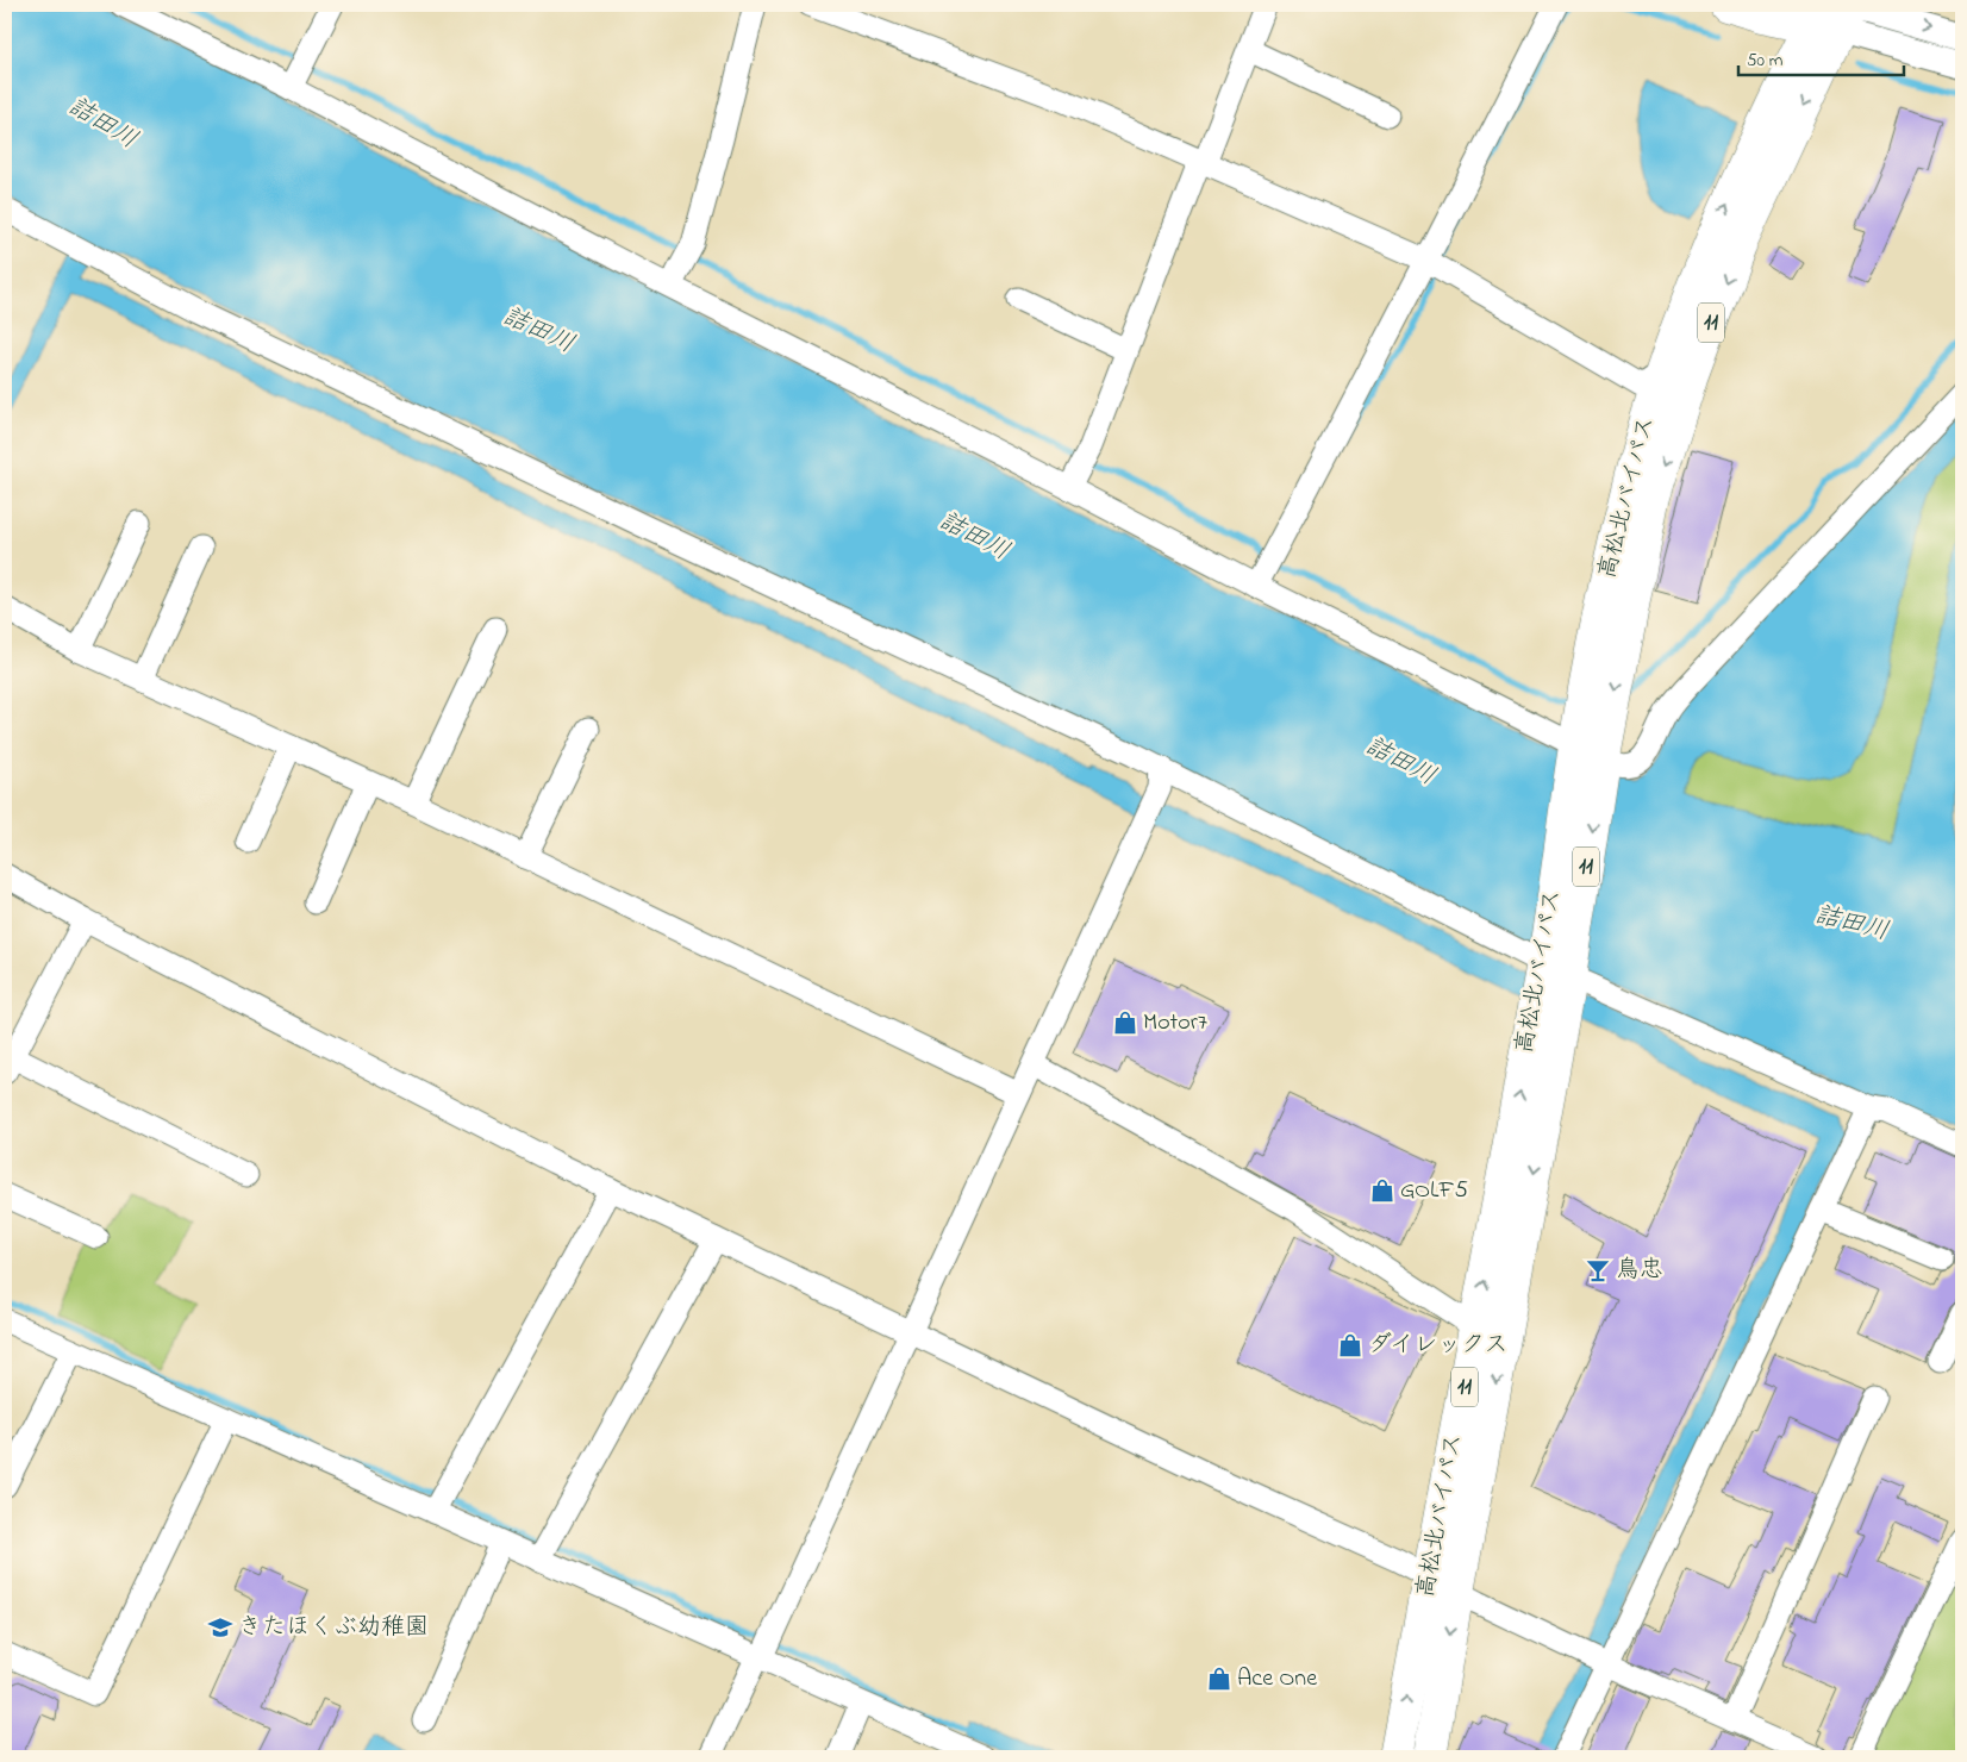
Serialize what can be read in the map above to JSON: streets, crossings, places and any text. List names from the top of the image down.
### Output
{
  "streets": {
    "main road": ["11", "高松北バイパス"]
  },
  "water": ["詰田川"],
  "places": {
    "shop": [
      "Motor7",
      "GOLF5",
      "ダイレックス",
      "Ace One"
    ],
    "bar": ["鳥忠"],
    "school or university": ["きたほくぶ幼稚園"]
  },
  "scale_bar": "50 m"
}
